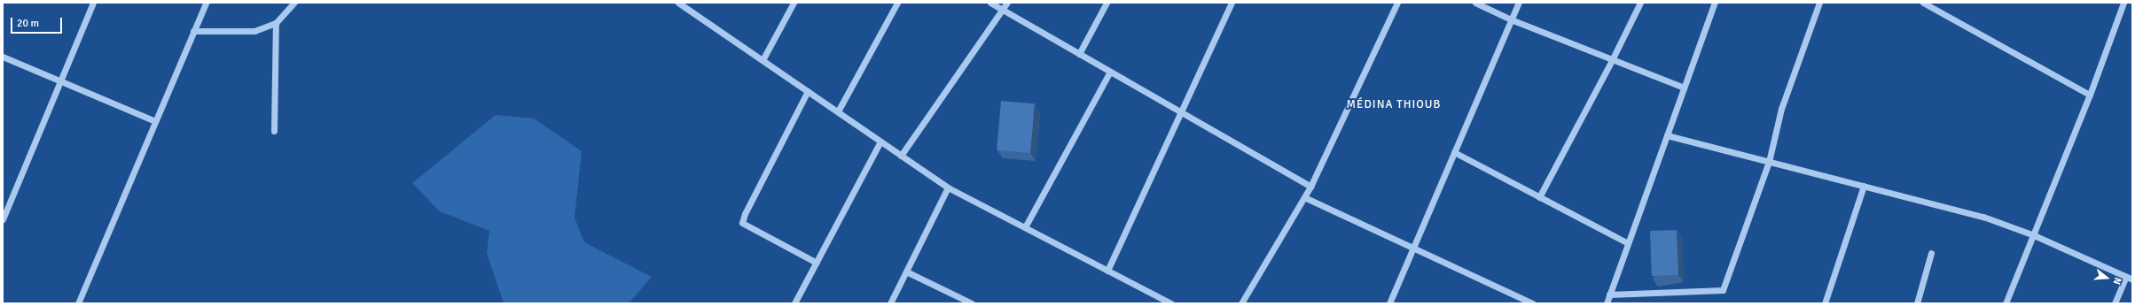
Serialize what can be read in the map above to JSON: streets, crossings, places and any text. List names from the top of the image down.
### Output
{
  "districts": ["MÉDINA THIOUB"],
  "scale_bar": "20 m",
  "north": "right"
}
